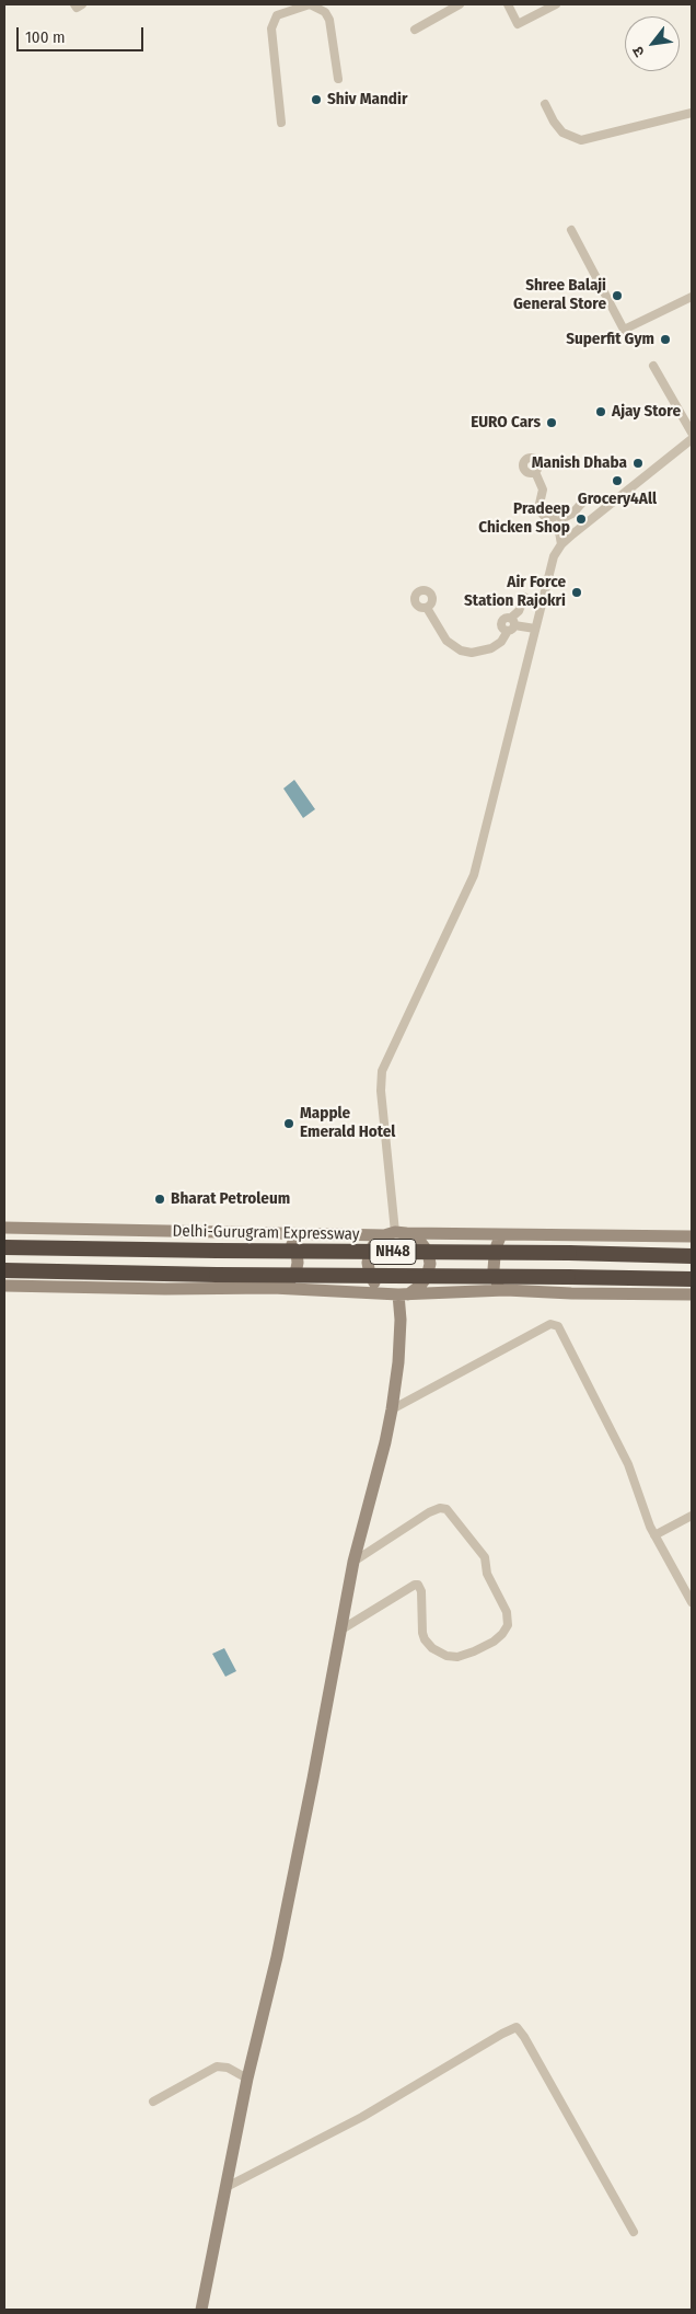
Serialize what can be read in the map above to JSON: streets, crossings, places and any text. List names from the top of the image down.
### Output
{
  "streets": {
    "highway": ["Delhi-Gurugram Expressway", "NH48"]
  },
  "places": [
    "Shiv Mandir",
    "Shree Balaji General Store",
    "Superfit Gym",
    "Ajay Store",
    "EURO Cars",
    "Manish Dhaba",
    "Grocery4All",
    "Pradeep Chicken Shop",
    "Air Force Station Rajokri",
    "Mapple Emerald Hotel",
    "Bharat Petroleum"
  ],
  "scale_bar": "100 m",
  "north": "bottom left"
}
